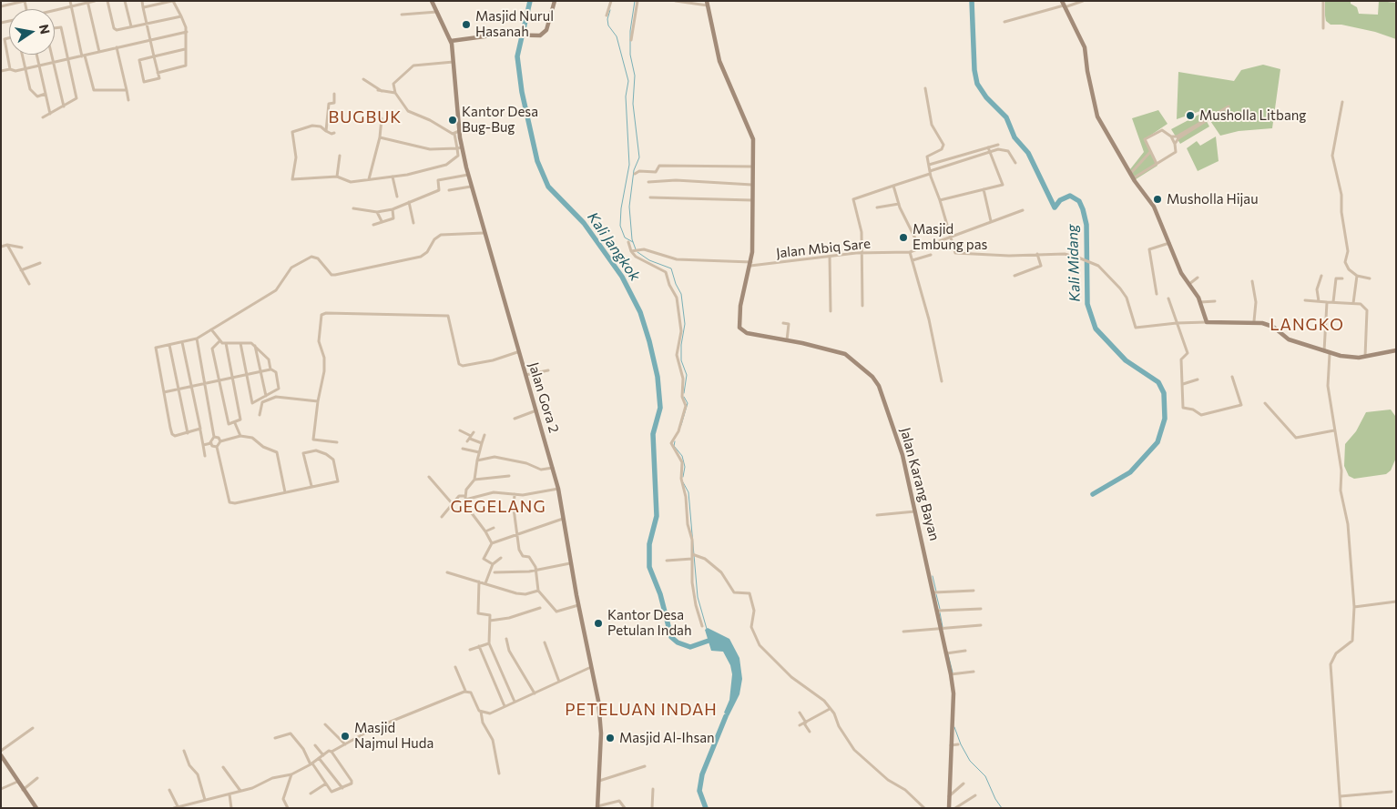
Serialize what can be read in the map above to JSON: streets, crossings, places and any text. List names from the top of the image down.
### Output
{
  "streets": {
    "street": ["Jalan Mbiq Sare", "Jalan Gora 2", "Jalan Karang Bayan"]
  },
  "crossings": [
    ["Jalan Mbiq Sare", "Jalan Karang Bayan"]
  ],
  "districts": [
    "BUGBUK",
    "LANGKO",
    "GEGELANG",
    "PETELUAN INDAH"
  ],
  "water": ["Kali Jangkok", "Kali Midang"],
  "places": [
    "Masjid Nurul Hasanah",
    "Musholla Litbang",
    "Kantor Desa Bug-Bug",
    "Musholla Hijau",
    "Masjid Embung pas",
    "Kantor Desa Petulan Indah",
    "Masjid Najmul Huda",
    "Masjid Al-Ihsan"
  ],
  "north": "right"
}
